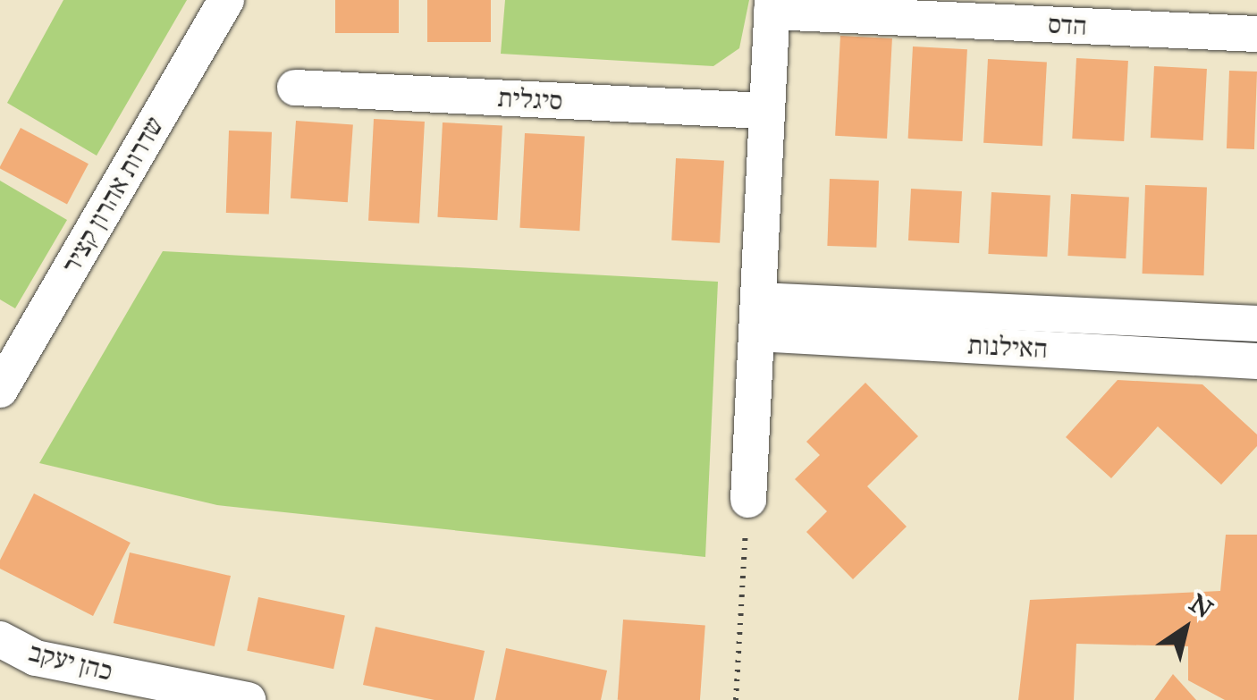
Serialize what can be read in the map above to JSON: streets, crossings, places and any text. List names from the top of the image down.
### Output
{
  "streets": {
    "street": [
      "הדס",
      "סיגלית",
      "שדרות אהרון קציר",
      "האילנות",
      "כהן יעקב"
    ]
  },
  "north": "top right"
}
